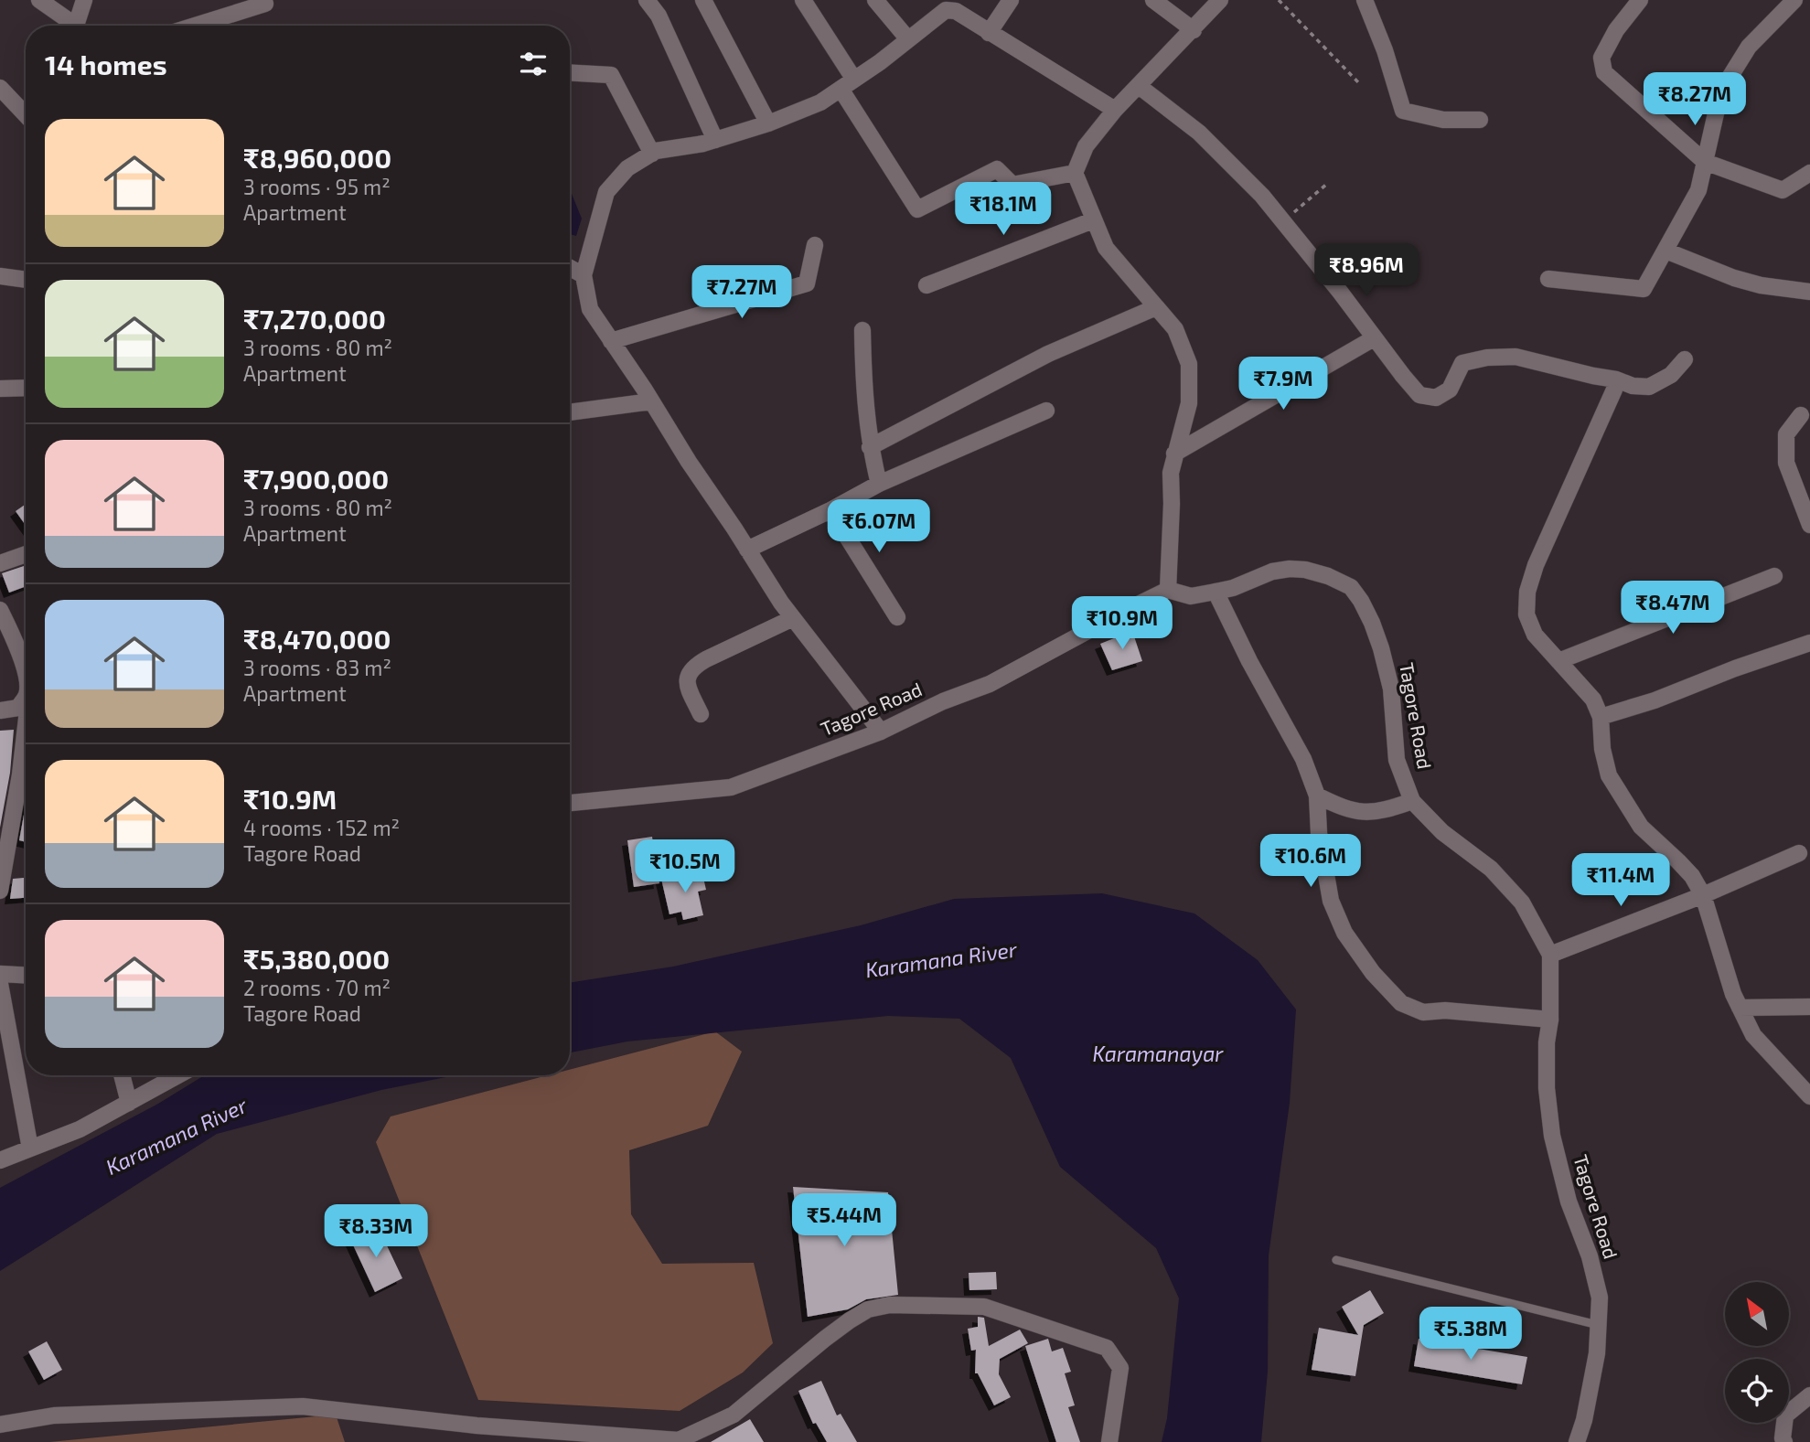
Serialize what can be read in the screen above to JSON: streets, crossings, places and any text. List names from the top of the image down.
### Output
{
  "streets": {
    "street": ["Tagore Road"]
  },
  "water": ["Karamana River", "Karamanayar"],
  "north": "top left",
  "page": {
    "heading": "14 homes",
    "price": [
      "₹8.27M",
      "₹18.1M",
      "₹8.96M",
      "₹7.27M",
      "₹7.9M",
      "₹6.07M",
      "₹8.47M",
      "₹10.9M",
      "₹10.6M",
      "₹10.5M",
      "₹11.4M",
      "₹5.44M",
      "₹8.33M",
      "₹5.38M"
    ],
    "list": [
      {
        "name": "₹8,960,000",
        "note": "3 rooms · 95 m² · Apartment"
      },
      {
        "name": "₹7,270,000",
        "note": "3 rooms · 80 m² · Apartment"
      },
      {
        "name": "₹7,900,000",
        "note": "3 rooms · 80 m² · Apartment"
      },
      {
        "name": "₹8,470,000",
        "note": "3 rooms · 83 m² · Apartment"
      },
      {
        "name": "₹10.9M",
        "note": "4 rooms · 152 m² · Tagore Road"
      },
      {
        "name": "₹5,380,000",
        "note": "2 rooms · 70 m² · Tagore Road"
      }
    ]
  }
}
